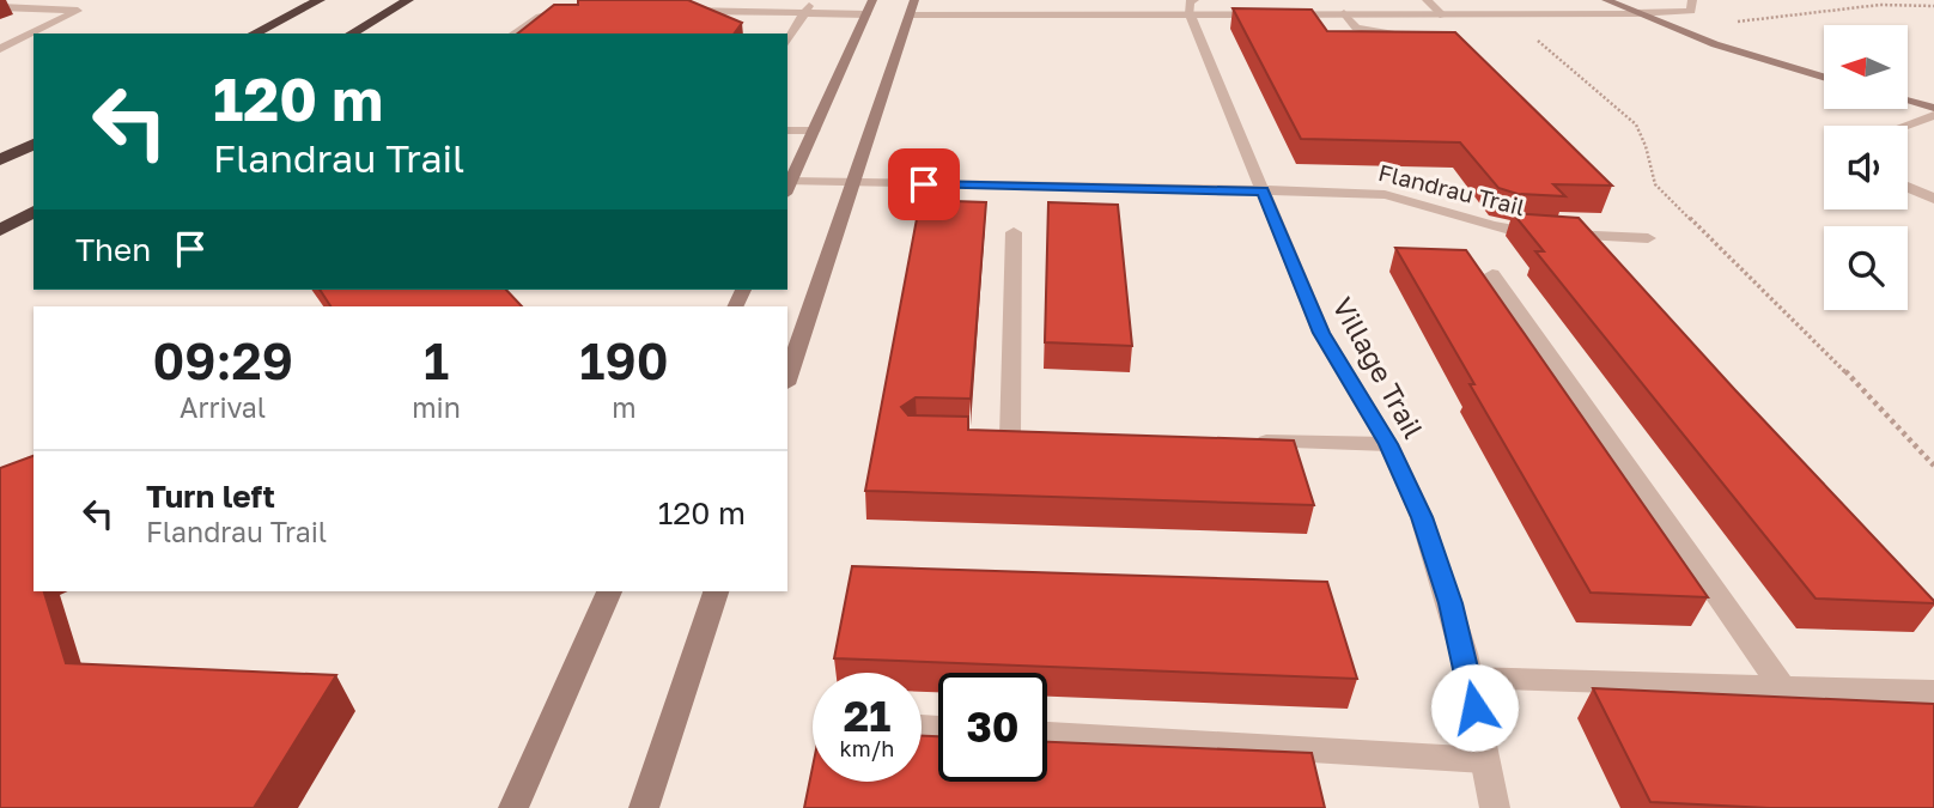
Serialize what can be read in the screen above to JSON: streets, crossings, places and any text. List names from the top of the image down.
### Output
{
  "streets": {
    "street": ["Flandrau Trail", "Village Trail"]
  },
  "crossings": [
    ["Flandrau Trail", "Village Trail"]
  ],
  "north": "left",
  "page": {
    "turn": ["120 m", "Flandrau Trail"],
    "then": "Then",
    "eta": [
      "09:29",
      "Arrival",
      "1",
      "min",
      "190",
      "m"
    ],
    "list": [
      {
        "name": "Turn left",
        "note": "Flandrau Trail",
        "value": "120 m"
      }
    ],
    "speed": "21 km/h",
    "limit": "30"
  }
}
